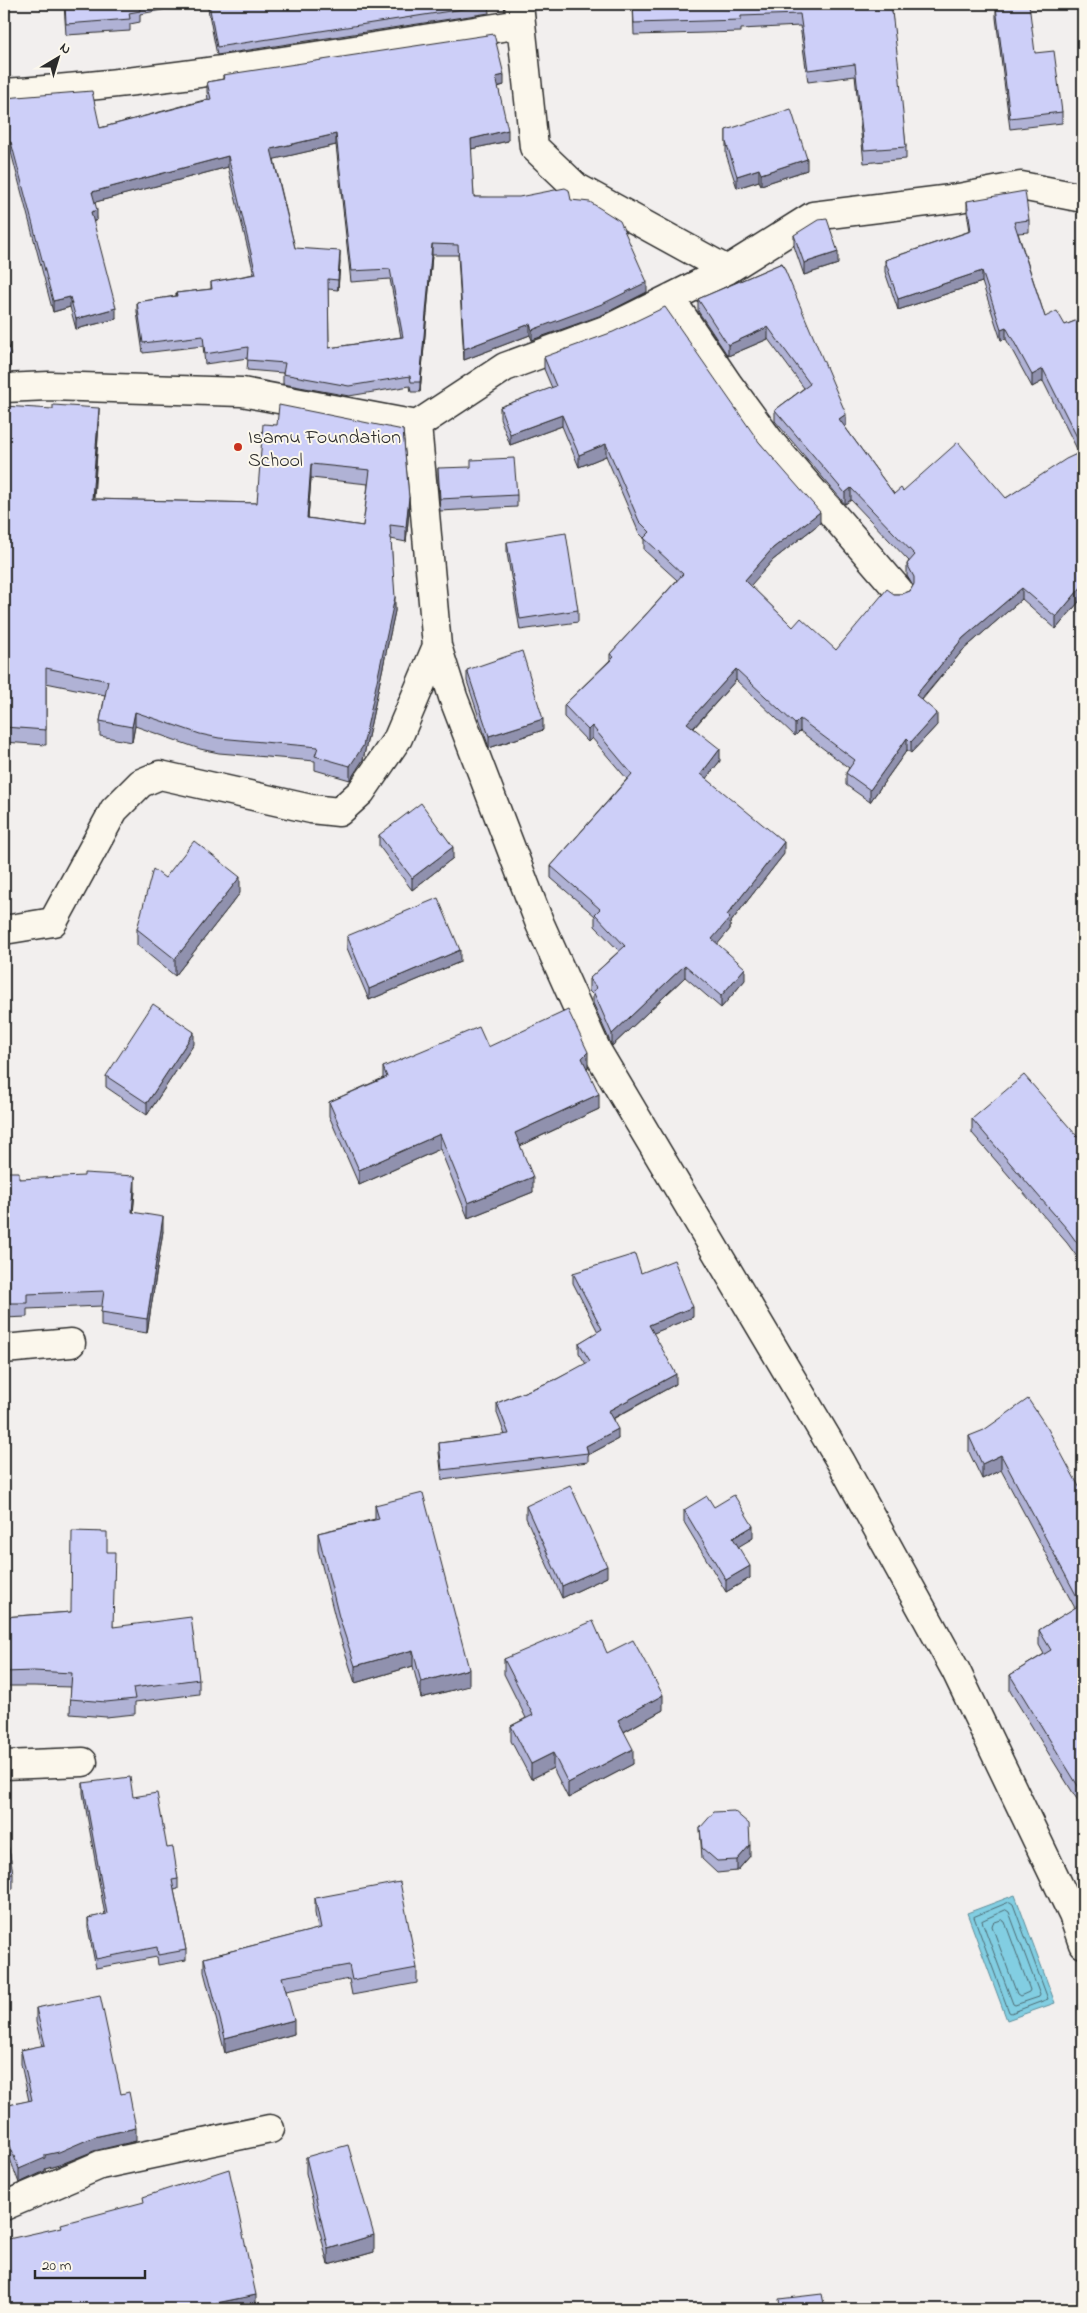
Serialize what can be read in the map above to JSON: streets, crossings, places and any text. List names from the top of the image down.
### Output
{
  "places": ["Isamu Foundation School"],
  "scale_bar": "20 m",
  "north": "top right"
}
